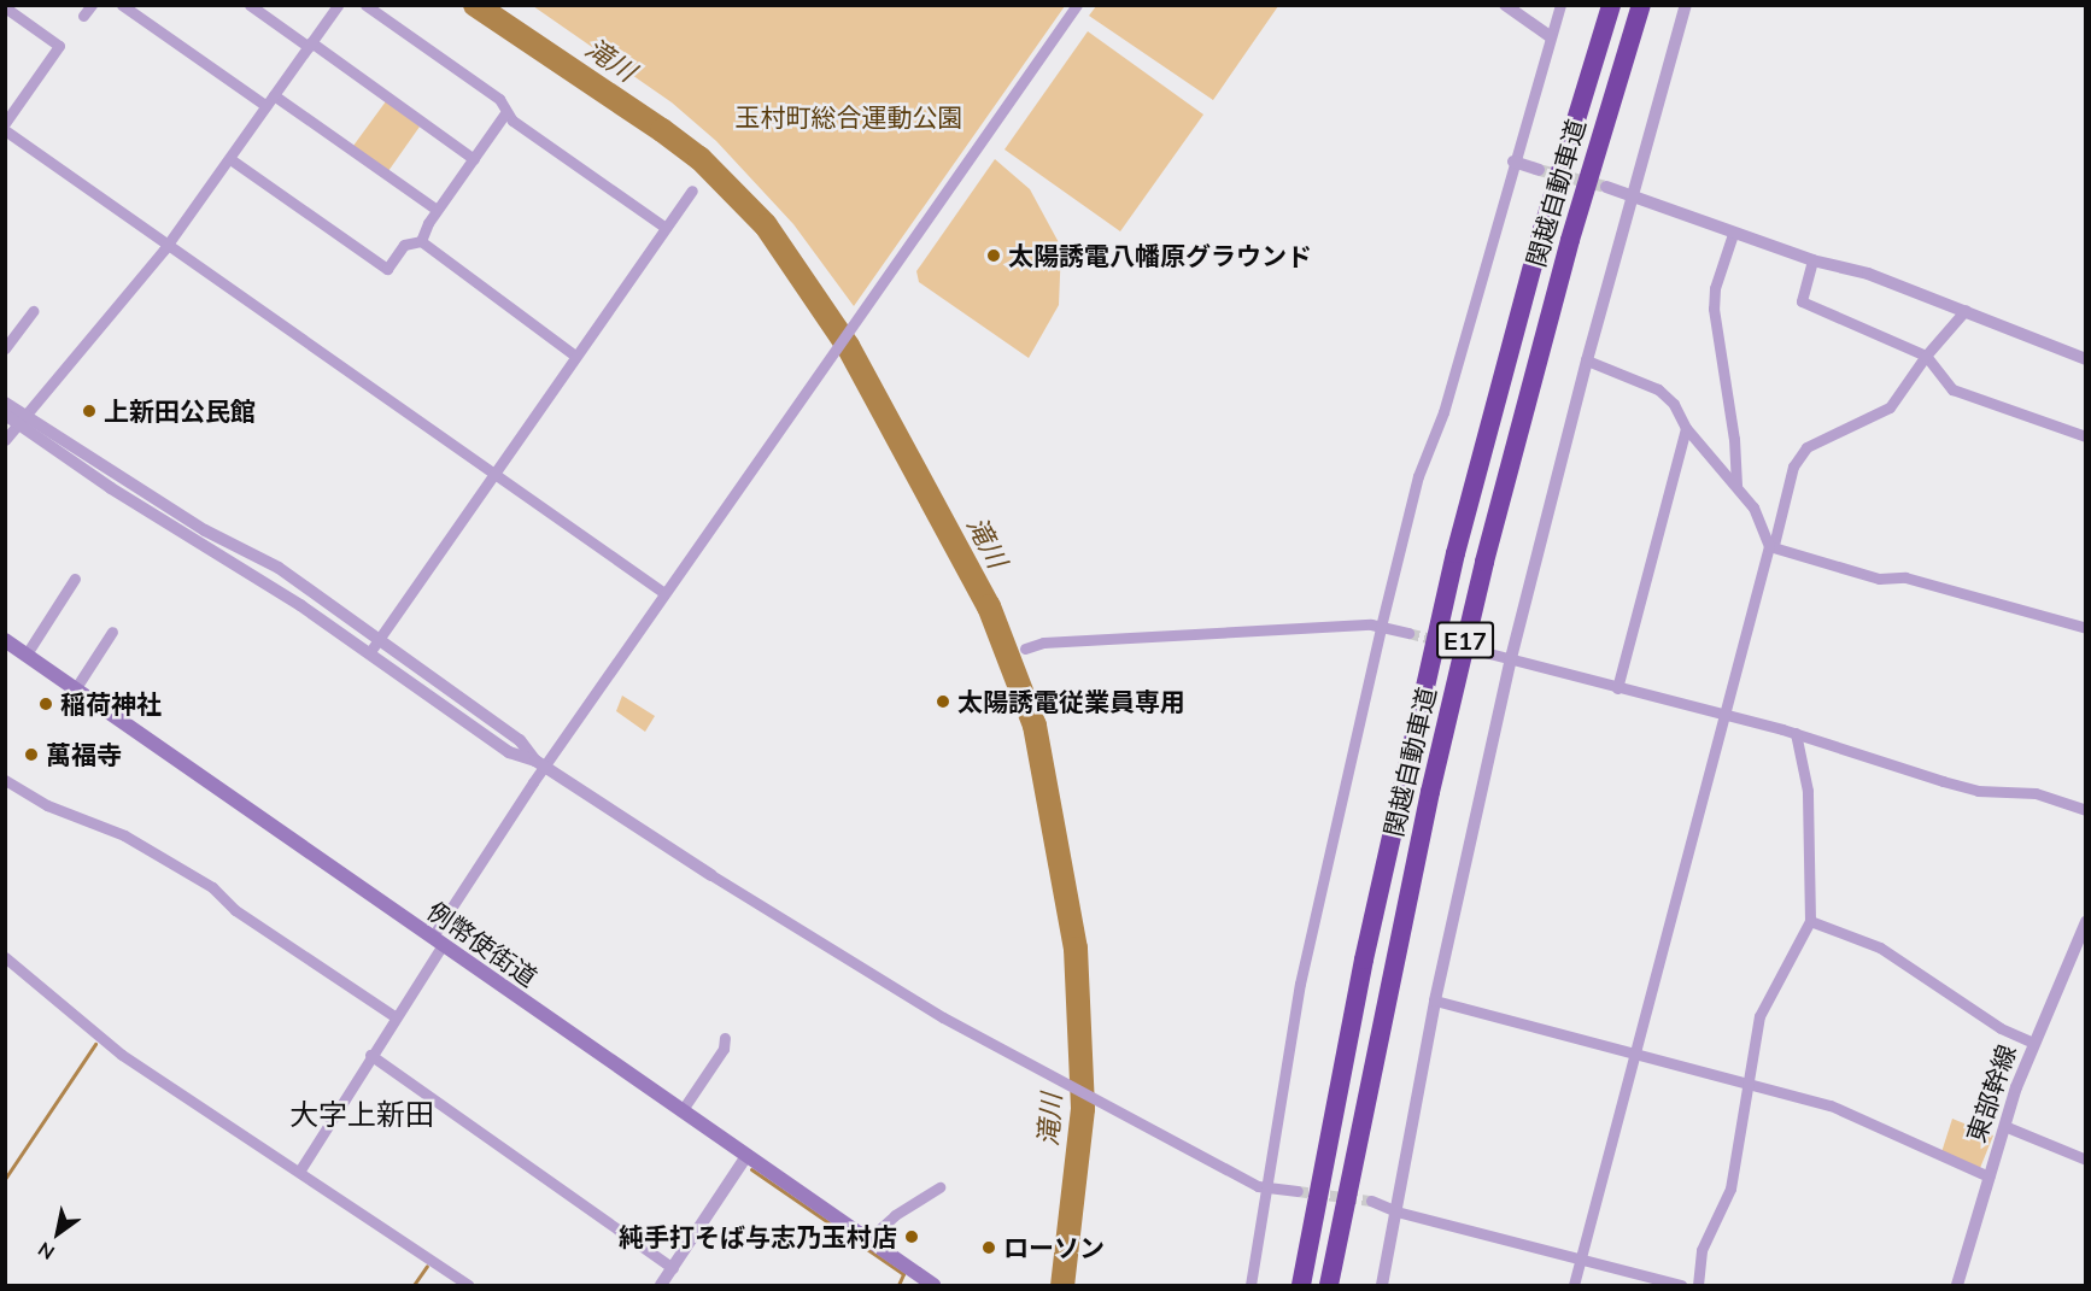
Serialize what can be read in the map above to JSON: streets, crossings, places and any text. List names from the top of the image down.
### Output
{
  "streets": {
    "highway": ["関越自動車道", "E17"],
    "main road": ["例幣使街道"],
    "street": ["東部幹線"]
  },
  "districts": ["大字上新田"],
  "water": ["滝川"],
  "parks": ["玉村町総合運動公園"],
  "places": [
    "太陽誘電八幡原グラウンド",
    "上新田公民館",
    "太陽誘電従業員専用",
    "稲荷神社",
    "萬福寺",
    "純手打そば与志乃玉村店",
    "ローソン"
  ],
  "north": "bottom left"
}
